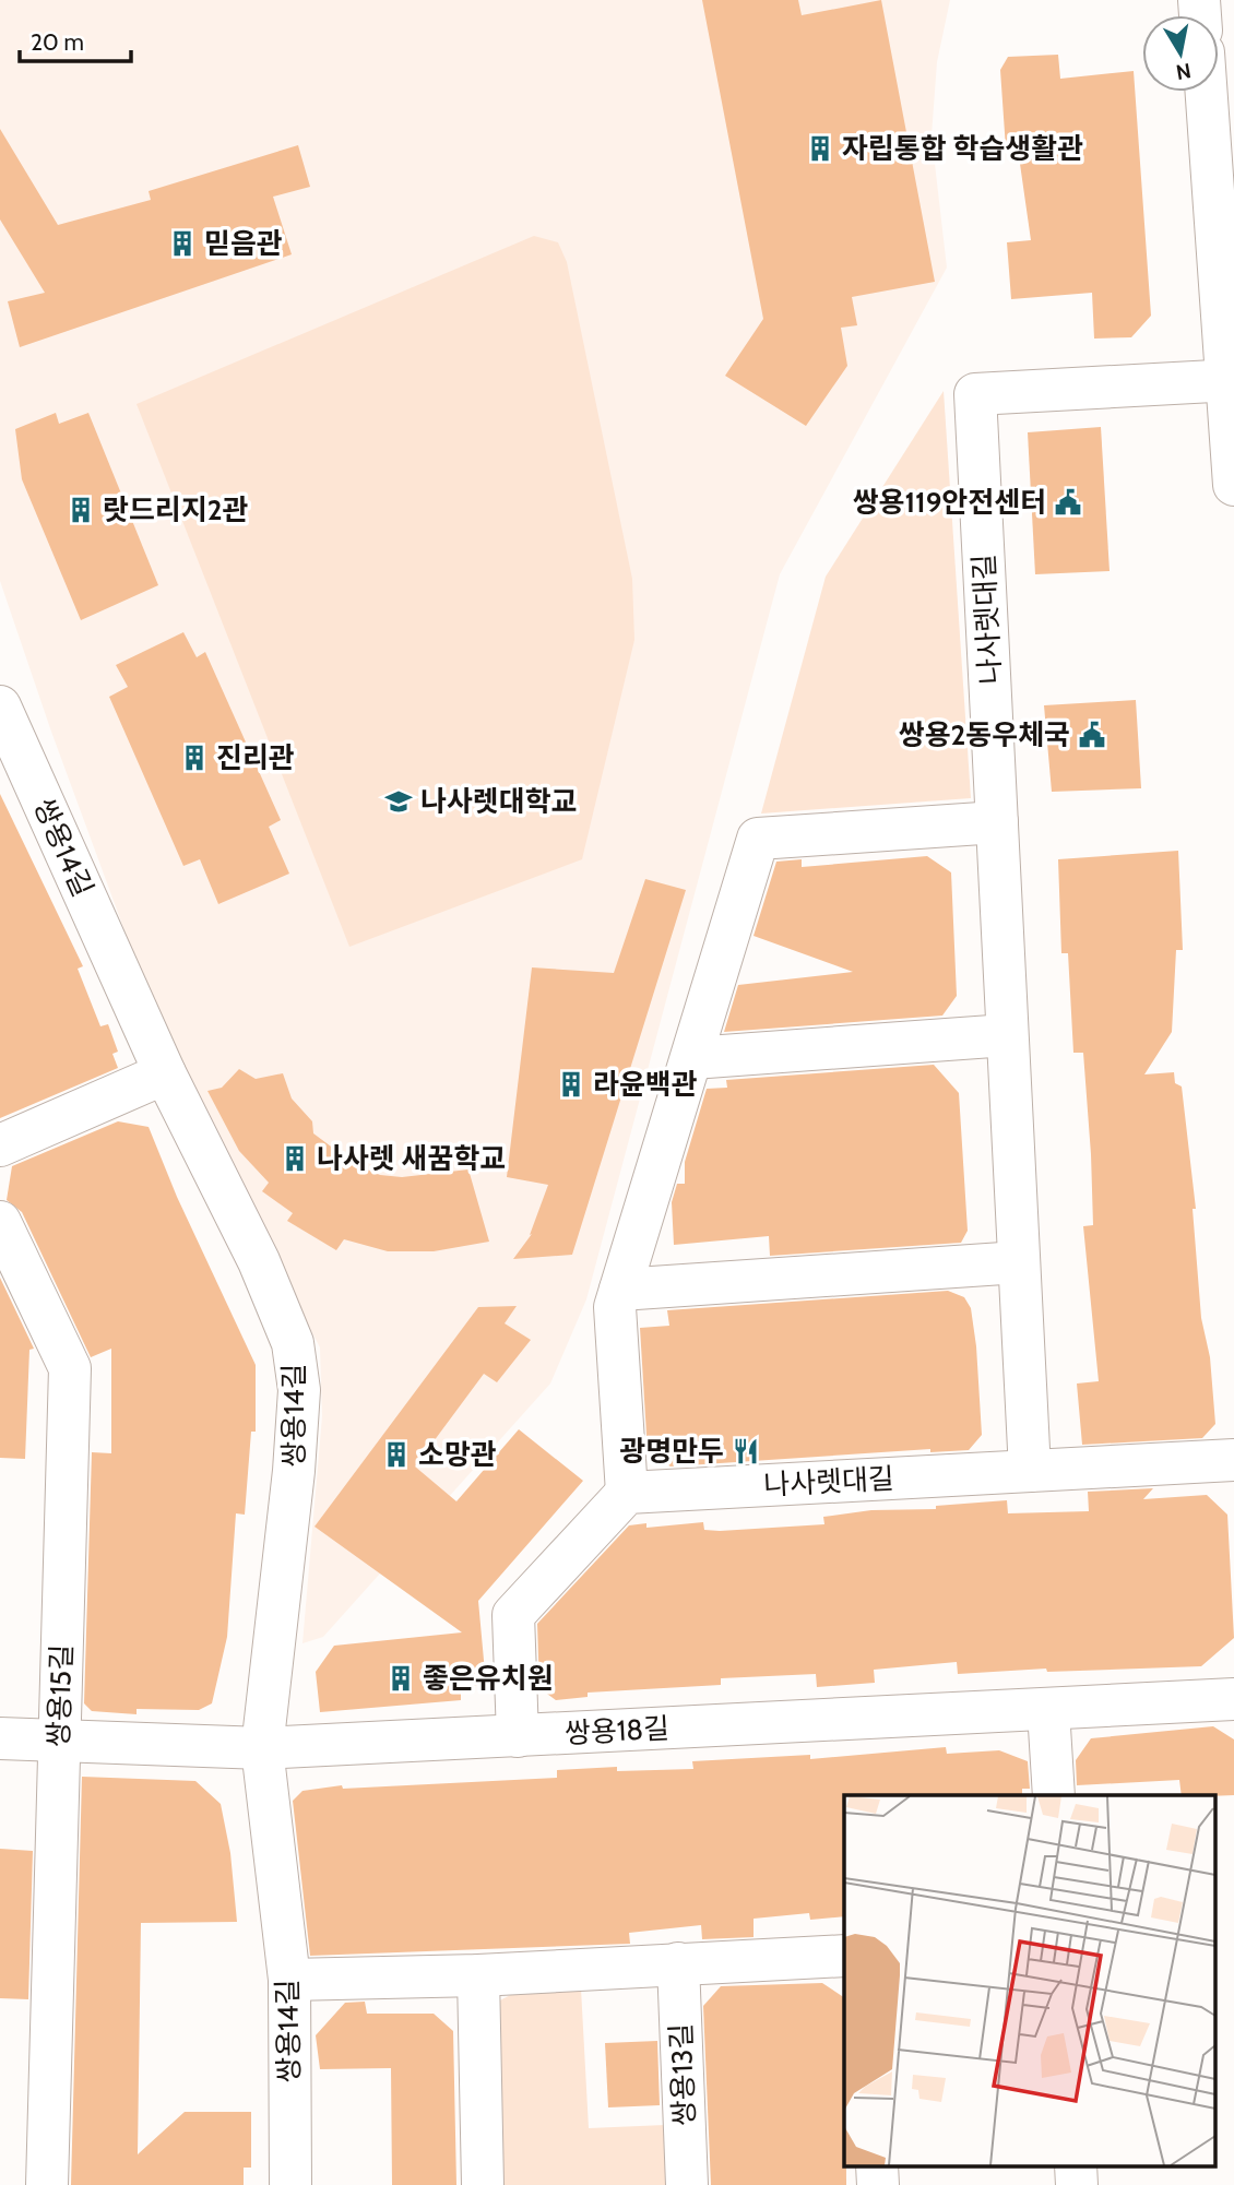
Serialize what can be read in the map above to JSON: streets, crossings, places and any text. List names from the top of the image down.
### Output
{
  "streets": {
    "street": [
      "나사렛대길",
      "쌍용14길",
      "쌍용15길",
      "쌍용18길",
      "쌍용13길"
    ]
  },
  "crossings": [
    ["쌍용14길", "쌍용18길"],
    ["쌍용15길", "쌍용18길"]
  ],
  "places": {
    "building": [
      "자립통합 학습생활관",
      "믿음관",
      "랏드리지2관",
      "진리관",
      "라윤백관",
      "나사렛 새꿈학교",
      "소망관",
      "좋은유치원"
    ],
    "public building": ["쌍용119안전센터", "쌍용2동우체국"],
    "school or university": ["나사렛대학교"],
    "restaurant": ["광명만두"]
  },
  "scale_bar": "20 m",
  "north": "bottom"
}
